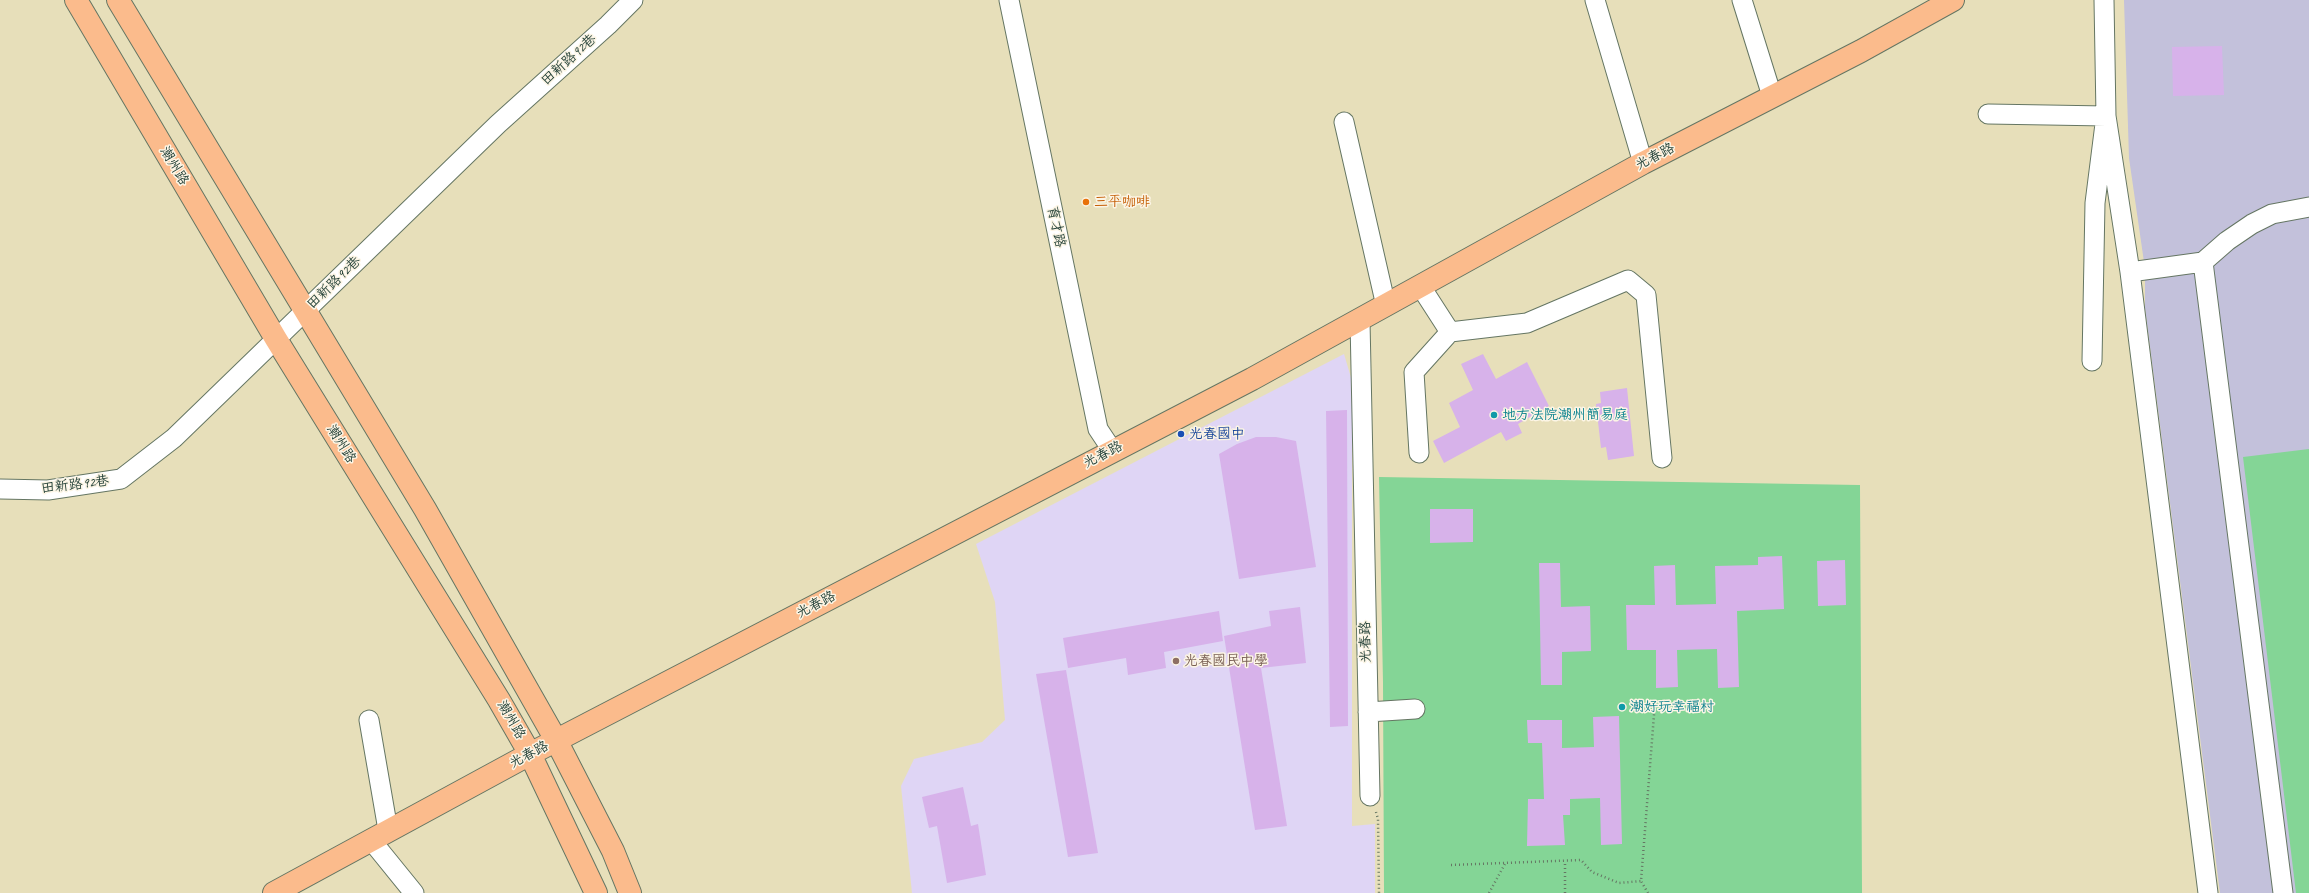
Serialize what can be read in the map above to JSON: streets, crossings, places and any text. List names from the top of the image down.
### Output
{
  "streets": {
    "main road": ["光春路", "潮州路"],
    "street": ["田新路92巷", "育才路"]
  },
  "crossings": [
    ["田新路92巷", "潮州路"],
    ["光春路", "潮州路"],
    ["光春路", "育才路"]
  ],
  "places": [
    "三平咖啡",
    "地方法院潮州簡易庭",
    "光春國中",
    "光春國民中學",
    "潮好玩幸福村"
  ]
}
